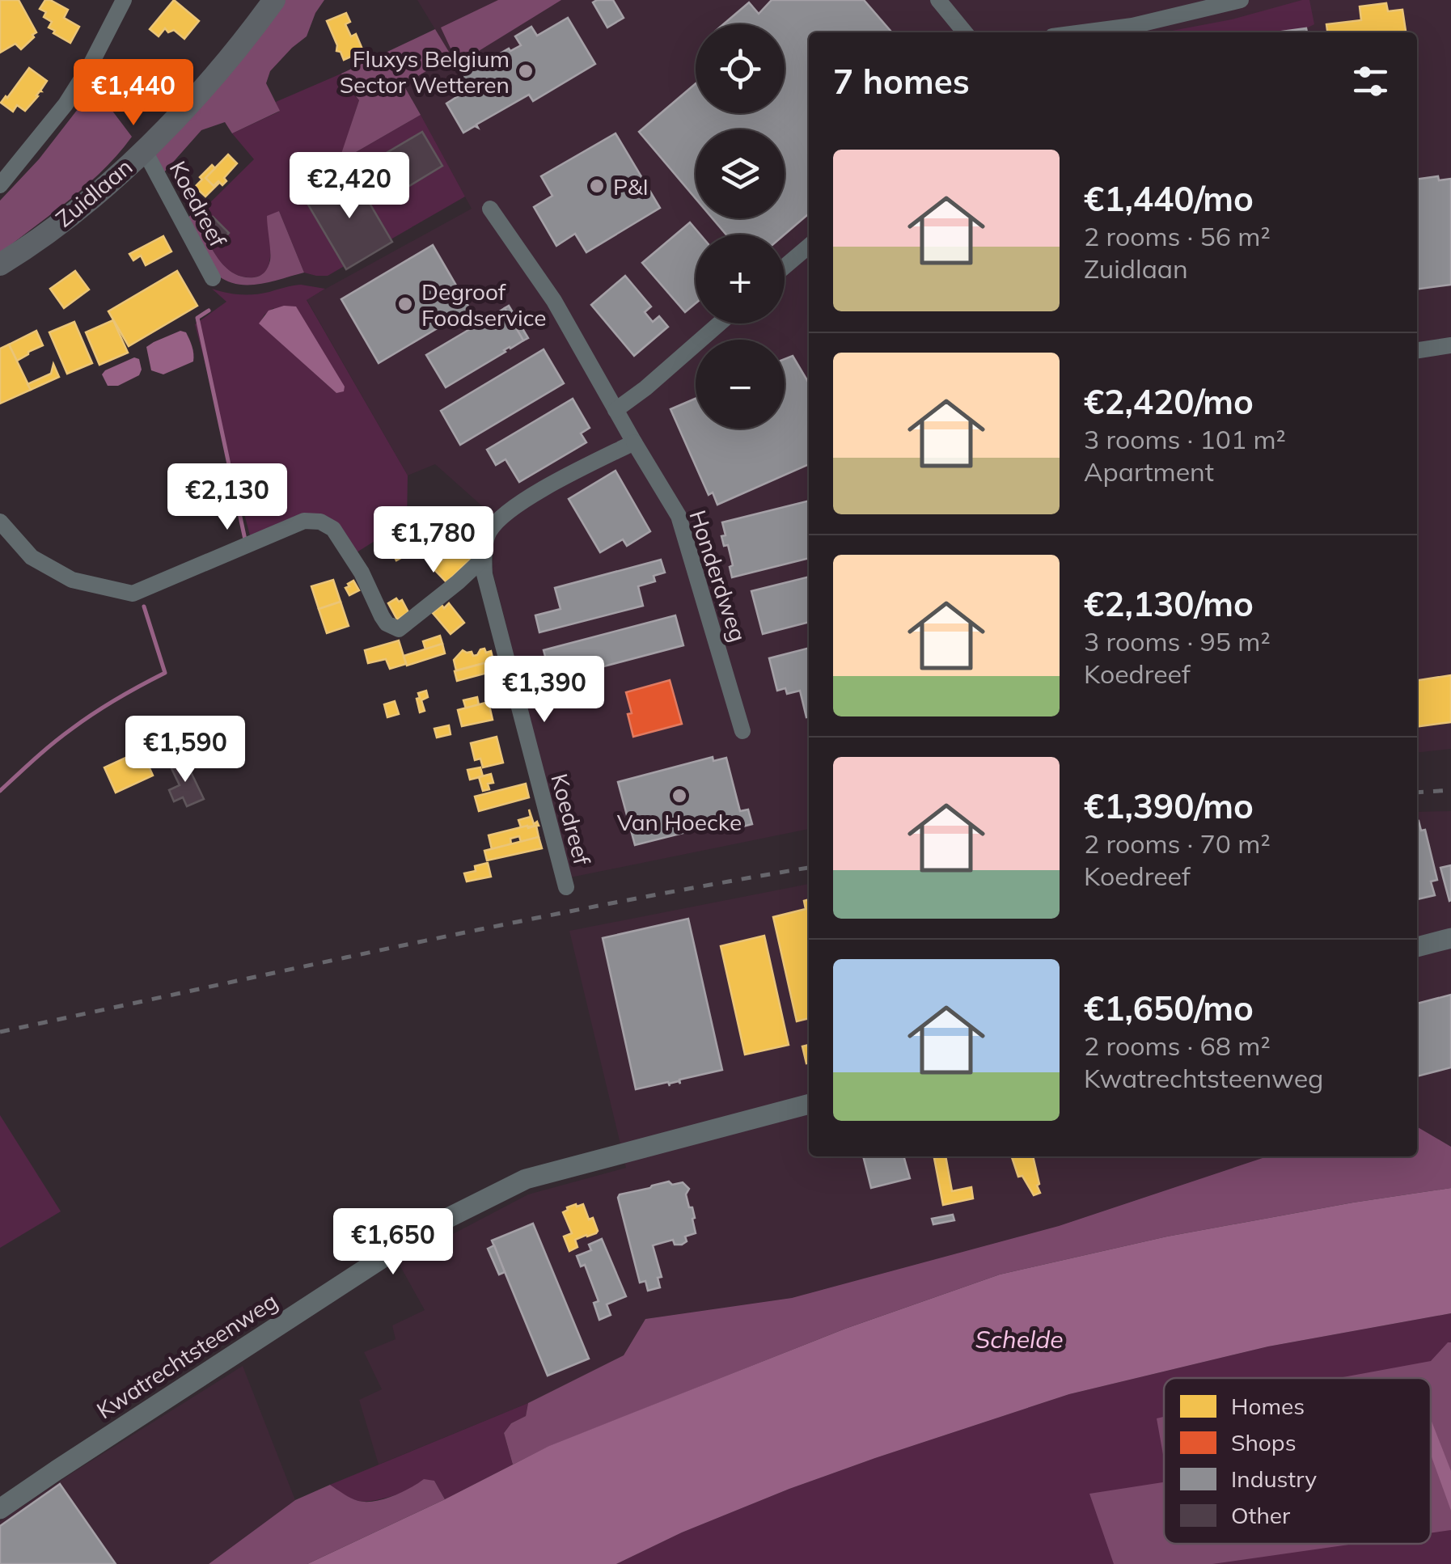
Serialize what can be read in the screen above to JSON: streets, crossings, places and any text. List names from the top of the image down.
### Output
{
  "streets": {
    "main road": ["Zuidlaan"],
    "street": ["Koedreef", "Honderdweg", "Kwatrechtsteenweg"]
  },
  "crossings": [
    ["Zuidlaan", "Koedreef"]
  ],
  "water": ["Schelde"],
  "places": [
    "Fluxys Belgium Sector Wetteren",
    "P&I",
    "Degroof Foodservice",
    "Van Hoecke"
  ],
  "legend": [
    "Homes",
    "Shops",
    "Industry",
    "Other"
  ],
  "page": {
    "map_buttons": ["+", "−"],
    "heading": "7 homes",
    "price": [
      "€1,440",
      "€2,420",
      "€2,130",
      "€1,780",
      "€1,390",
      "€1,590",
      "€1,650"
    ],
    "list": [
      {
        "name": "€1,440/mo",
        "note": "2 rooms · 56 m² · Zuidlaan"
      },
      {
        "name": "€2,420/mo",
        "note": "3 rooms · 101 m² · Apartment"
      },
      {
        "name": "€2,130/mo",
        "note": "3 rooms · 95 m² · Koedreef"
      },
      {
        "name": "€1,390/mo",
        "note": "2 rooms · 70 m² · Koedreef"
      },
      {
        "name": "€1,650/mo",
        "note": "2 rooms · 68 m² · Kwatrechtsteenweg"
      }
    ]
  }
}
